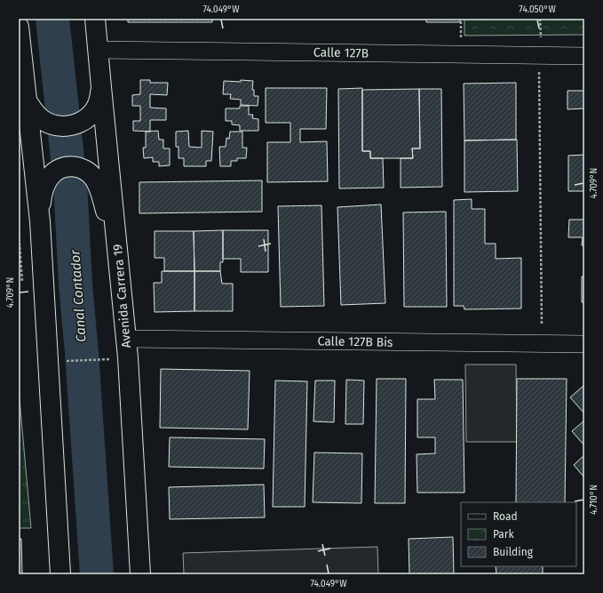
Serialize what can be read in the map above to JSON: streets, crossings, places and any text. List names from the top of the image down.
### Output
{
  "streets": {
    "main road": ["Avenida Carrera 19"],
    "street": ["Calle 127B", "Calle 127B Bis"]
  },
  "crossings": [
    ["Calle 127B", "Avenida Carrera 19"],
    ["Avenida Carrera 19", "Calle 127B Bis"]
  ],
  "water": ["Canal Contador"],
  "legend": ["Road", "Park", "Building"],
  "coordinates": [
    "74.049°W",
    "74.050°W",
    "4.709°N",
    "4.710°N"
  ]
}
